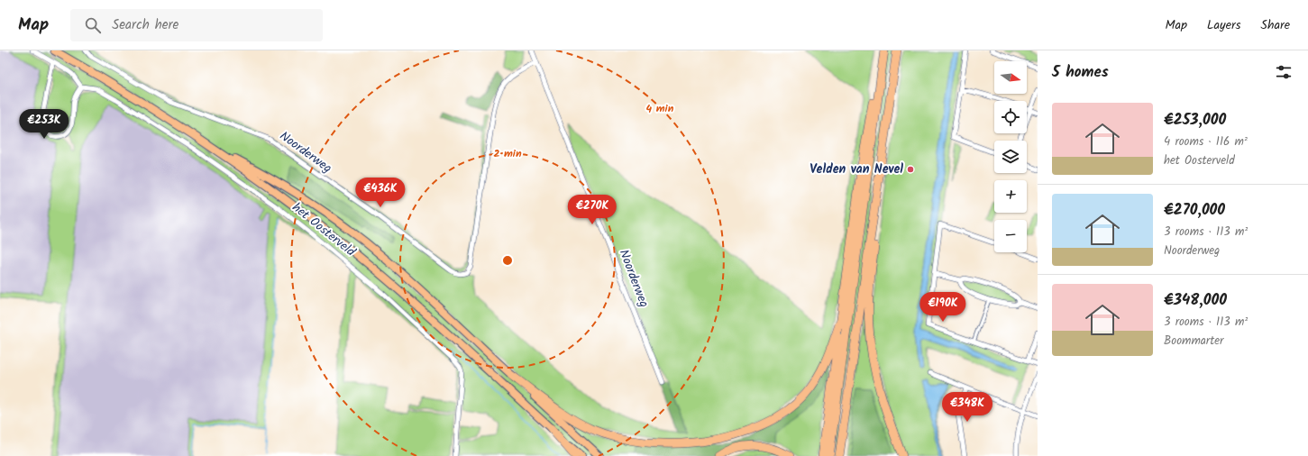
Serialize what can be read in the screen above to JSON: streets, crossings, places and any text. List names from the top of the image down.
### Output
{
  "streets": {
    "street": ["Noorderweg", "het Oosterveld"]
  },
  "places": ["Velden van Nevel"],
  "north": "right",
  "page": {
    "header": "Map",
    "search": "Search here",
    "nav": ["Map", "Layers", "Share"],
    "heading": "5 homes",
    "map_buttons": ["+", "−"],
    "list": [
      {
        "name": "€253,000",
        "note": "4 rooms · 116 m² · het Oosterveld"
      },
      {
        "name": "€270,000",
        "note": "3 rooms · 113 m² · Noorderweg"
      },
      {
        "name": "€348,000",
        "note": "3 rooms · 113 m² · Boommarter"
      }
    ],
    "price": [
      "€253K",
      "€436K",
      "€270K",
      "€190K",
      "€348K"
    ]
  },
  "rings": ["4 min", "2 min"]
}
